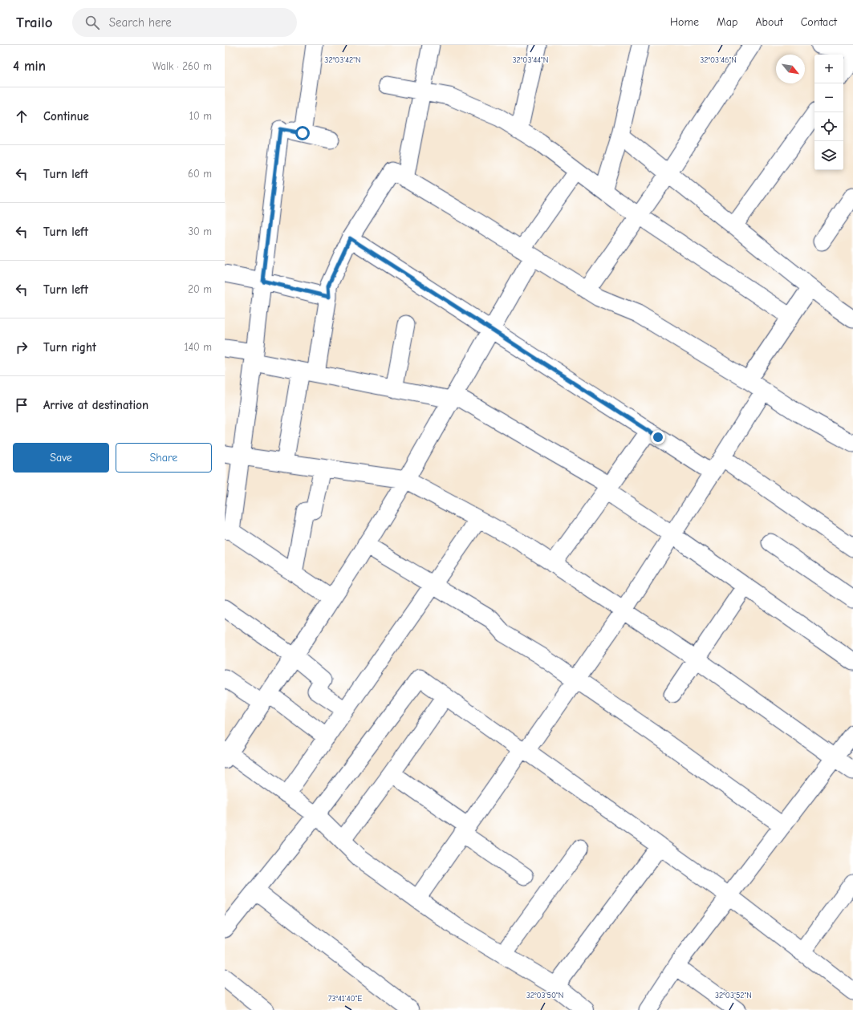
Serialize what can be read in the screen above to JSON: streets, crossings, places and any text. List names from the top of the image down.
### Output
{
  "north": "bottom right",
  "page": {
    "header": "Trailo",
    "search": "Search here",
    "nav": [
      "Home",
      "Map",
      "About",
      "Contact"
    ],
    "heading": ["4 min", "Walk · 260 m"],
    "map_buttons": ["+", "−"],
    "list": [
      ["Continue", "10 m"],
      ["Turn left", "60 m"],
      ["Turn left", "30 m"],
      ["Turn left", "20 m"],
      ["Turn right", "140 m"],
      "Arrive at destination"
    ],
    "buttons": ["Save", "Share"]
  },
  "coordinates": [
    "32°03'42\"N",
    "32°03'44\"N",
    "32°03'46\"N",
    "32°03'50\"N",
    "32°03'52\"N",
    "73°41'40\"E"
  ]
}
